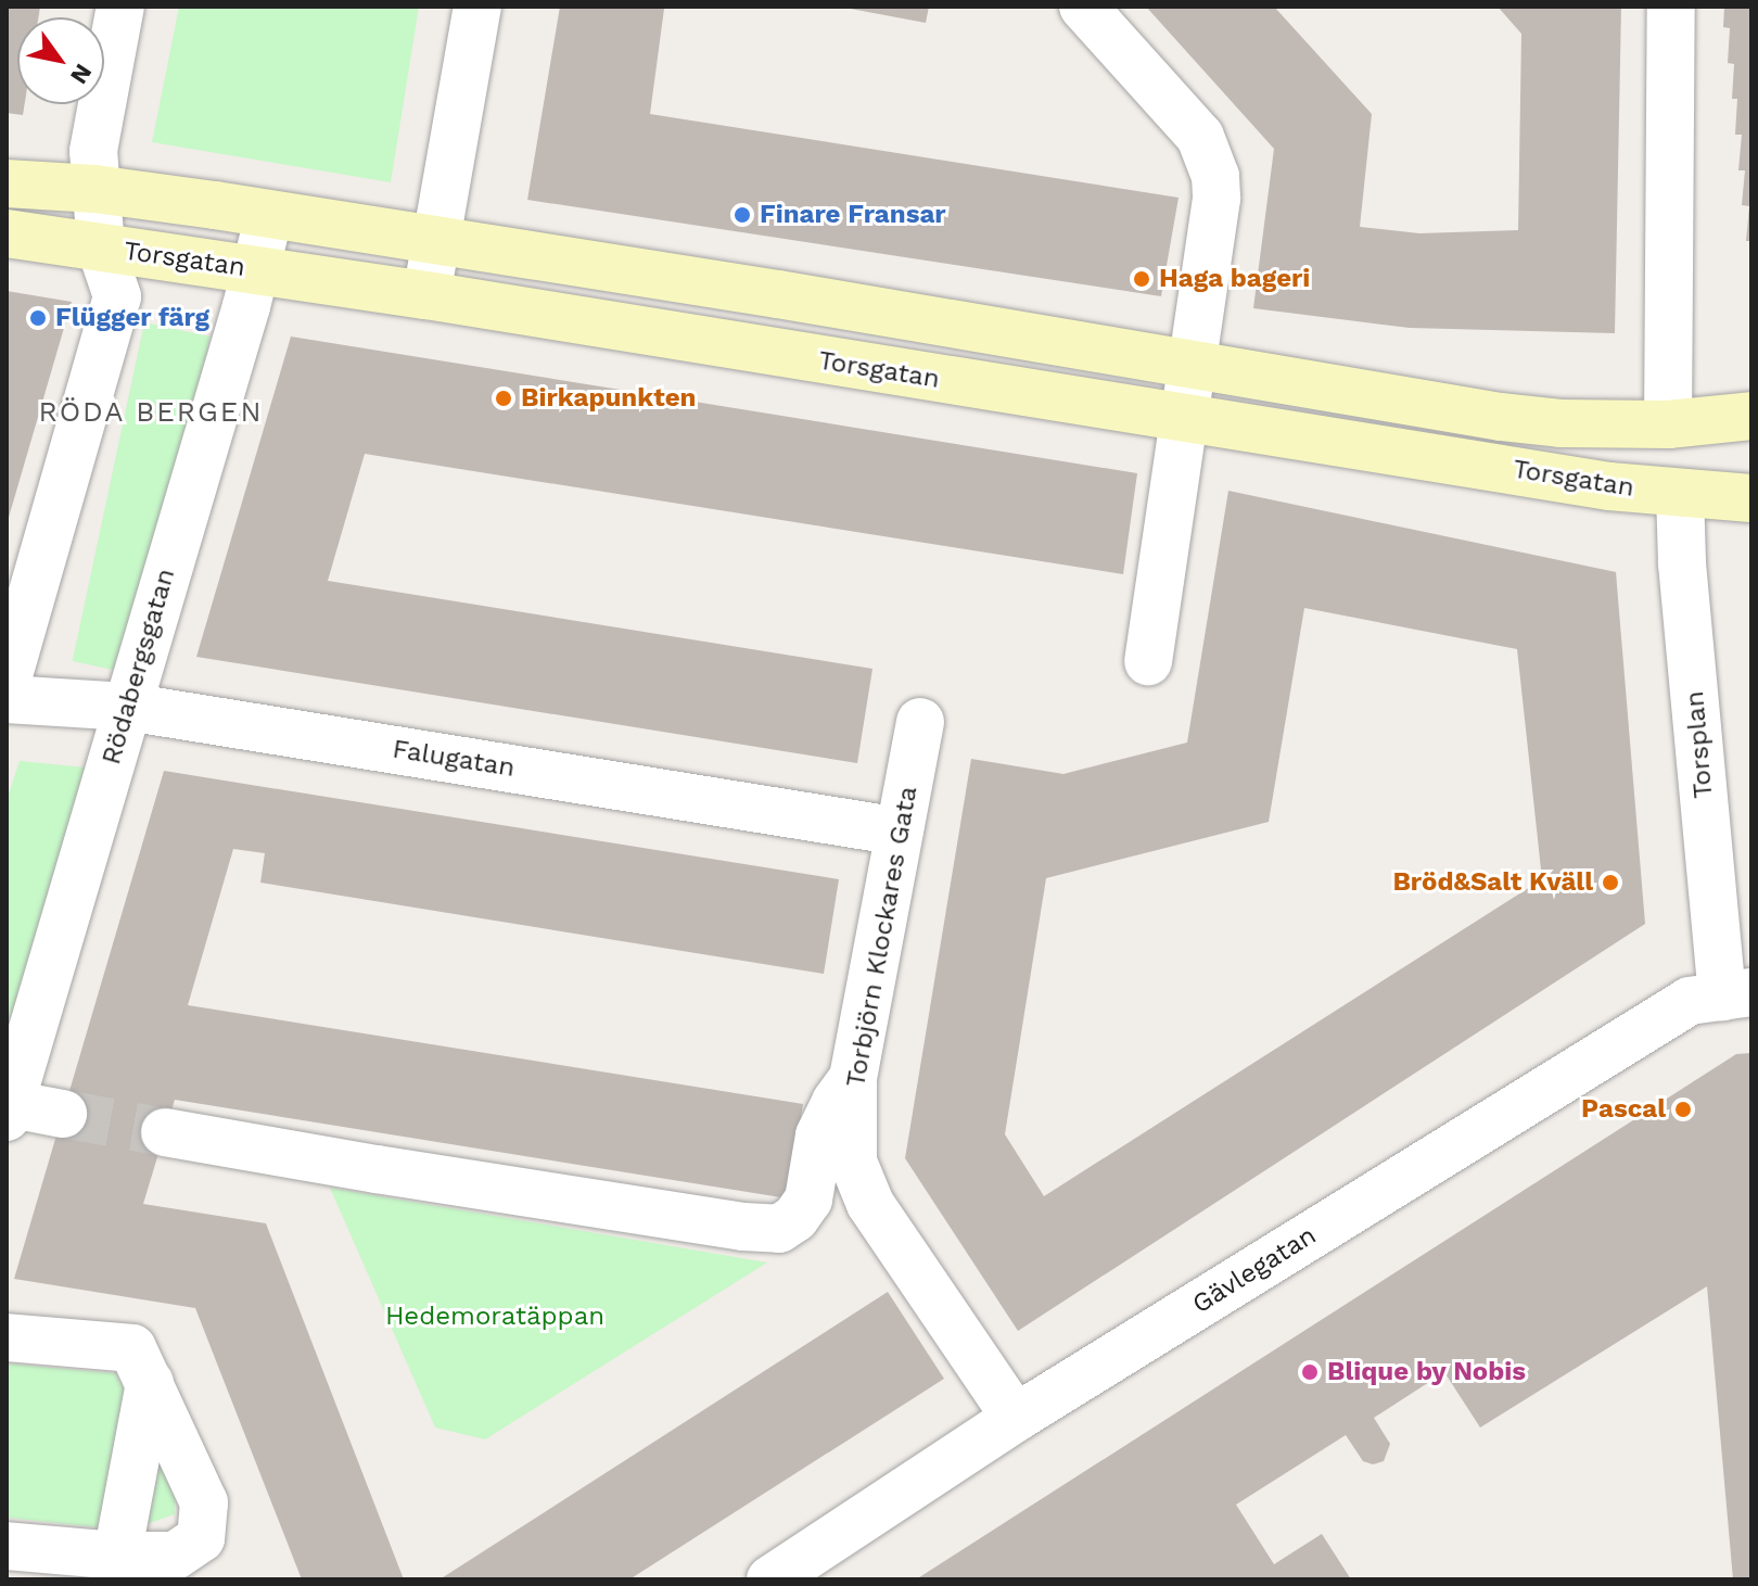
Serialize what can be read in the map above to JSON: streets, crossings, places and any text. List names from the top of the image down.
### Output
{
  "streets": {
    "main road": ["Torsgatan"],
    "street": [
      "Rödabergsgatan",
      "Torsplan",
      "Falugatan",
      "Torbjörn Klockares Gata",
      "Gävlegatan"
    ]
  },
  "crossings": [
    ["Torsgatan", "Rödabergsgatan"],
    ["Torsgatan", "Torsplan"],
    ["Rödabergsgatan", "Falugatan"],
    ["Torsplan", "Gävlegatan"],
    ["Falugatan", "Torbjörn Klockares Gata"],
    ["Torbjörn Klockares Gata", "Gävlegatan"]
  ],
  "districts": ["RÖDA BERGEN"],
  "parks": ["Hedemoratäppan"],
  "places": [
    "Finare Fransar",
    "Haga bageri",
    "Flügger färg",
    "Birkapunkten",
    "Bröd&Salt Kväll",
    "Pascal",
    "Blique by Nobis"
  ],
  "north": "bottom right"
}
